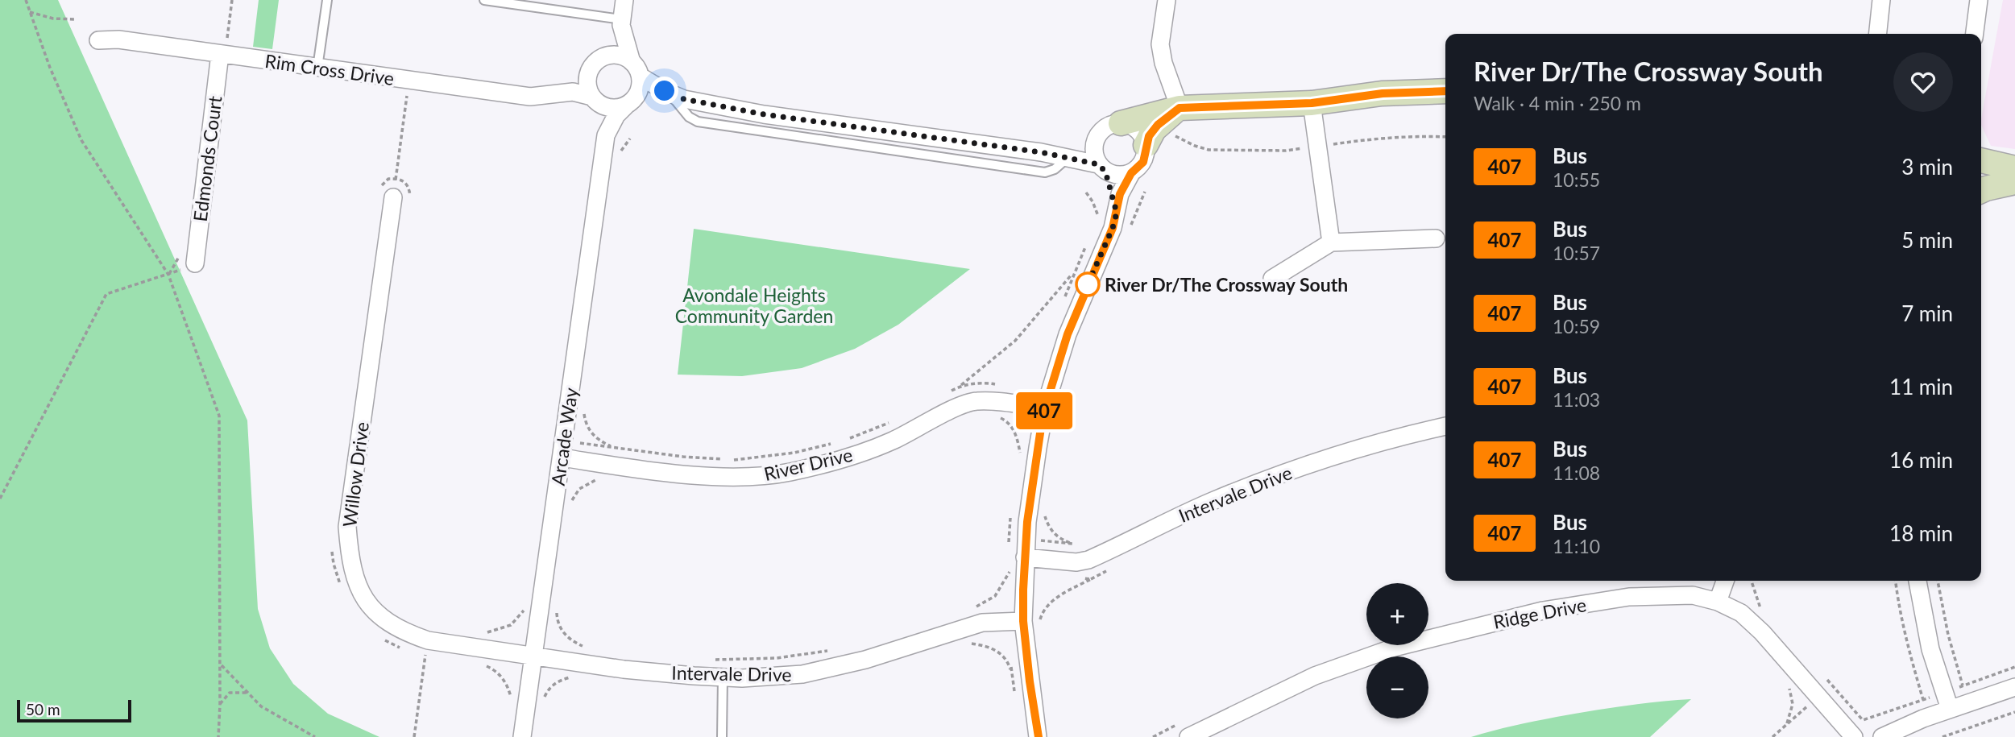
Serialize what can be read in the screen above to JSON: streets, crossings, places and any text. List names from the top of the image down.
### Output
{
  "streets": {
    "street": [
      "Rim Cross Drive",
      "Edmonds Court",
      "Arcade Way",
      "River Drive",
      "Willow Drive",
      "Intervale Drive",
      "Ridge Drive"
    ]
  },
  "crossings": [
    ["Rim Cross Drive", "Edmonds Court"],
    ["Rim Cross Drive", "Arcade Way"],
    ["Arcade Way", "River Drive"],
    ["Arcade Way", "Willow Drive"],
    ["Arcade Way", "Intervale Drive"],
    ["Willow Drive", "Intervale Drive"]
  ],
  "parks": ["Avondale Heights Community Garden"],
  "places": ["River Dr/The Crossway South"],
  "lines": ["bus line 407"],
  "scale_bar": "50 m",
  "page": {
    "on_map": "407",
    "heading": ["River Dr/The Crossway South", "Walk · 4 min · 250 m"],
    "list": [
      {
        "mark": "407",
        "name": "Bus",
        "note": "10:55",
        "value": "3 min"
      },
      {
        "mark": "407",
        "name": "Bus",
        "note": "10:57",
        "value": "5 min"
      },
      {
        "mark": "407",
        "name": "Bus",
        "note": "10:59",
        "value": "7 min"
      },
      {
        "mark": "407",
        "name": "Bus",
        "note": "11:03",
        "value": "11 min"
      },
      {
        "mark": "407",
        "name": "Bus",
        "note": "11:08",
        "value": "16 min"
      },
      {
        "mark": "407",
        "name": "Bus",
        "note": "11:10",
        "value": "18 min"
      }
    ],
    "map_buttons": ["+", "−"],
    "scale": "50 m"
  }
}
